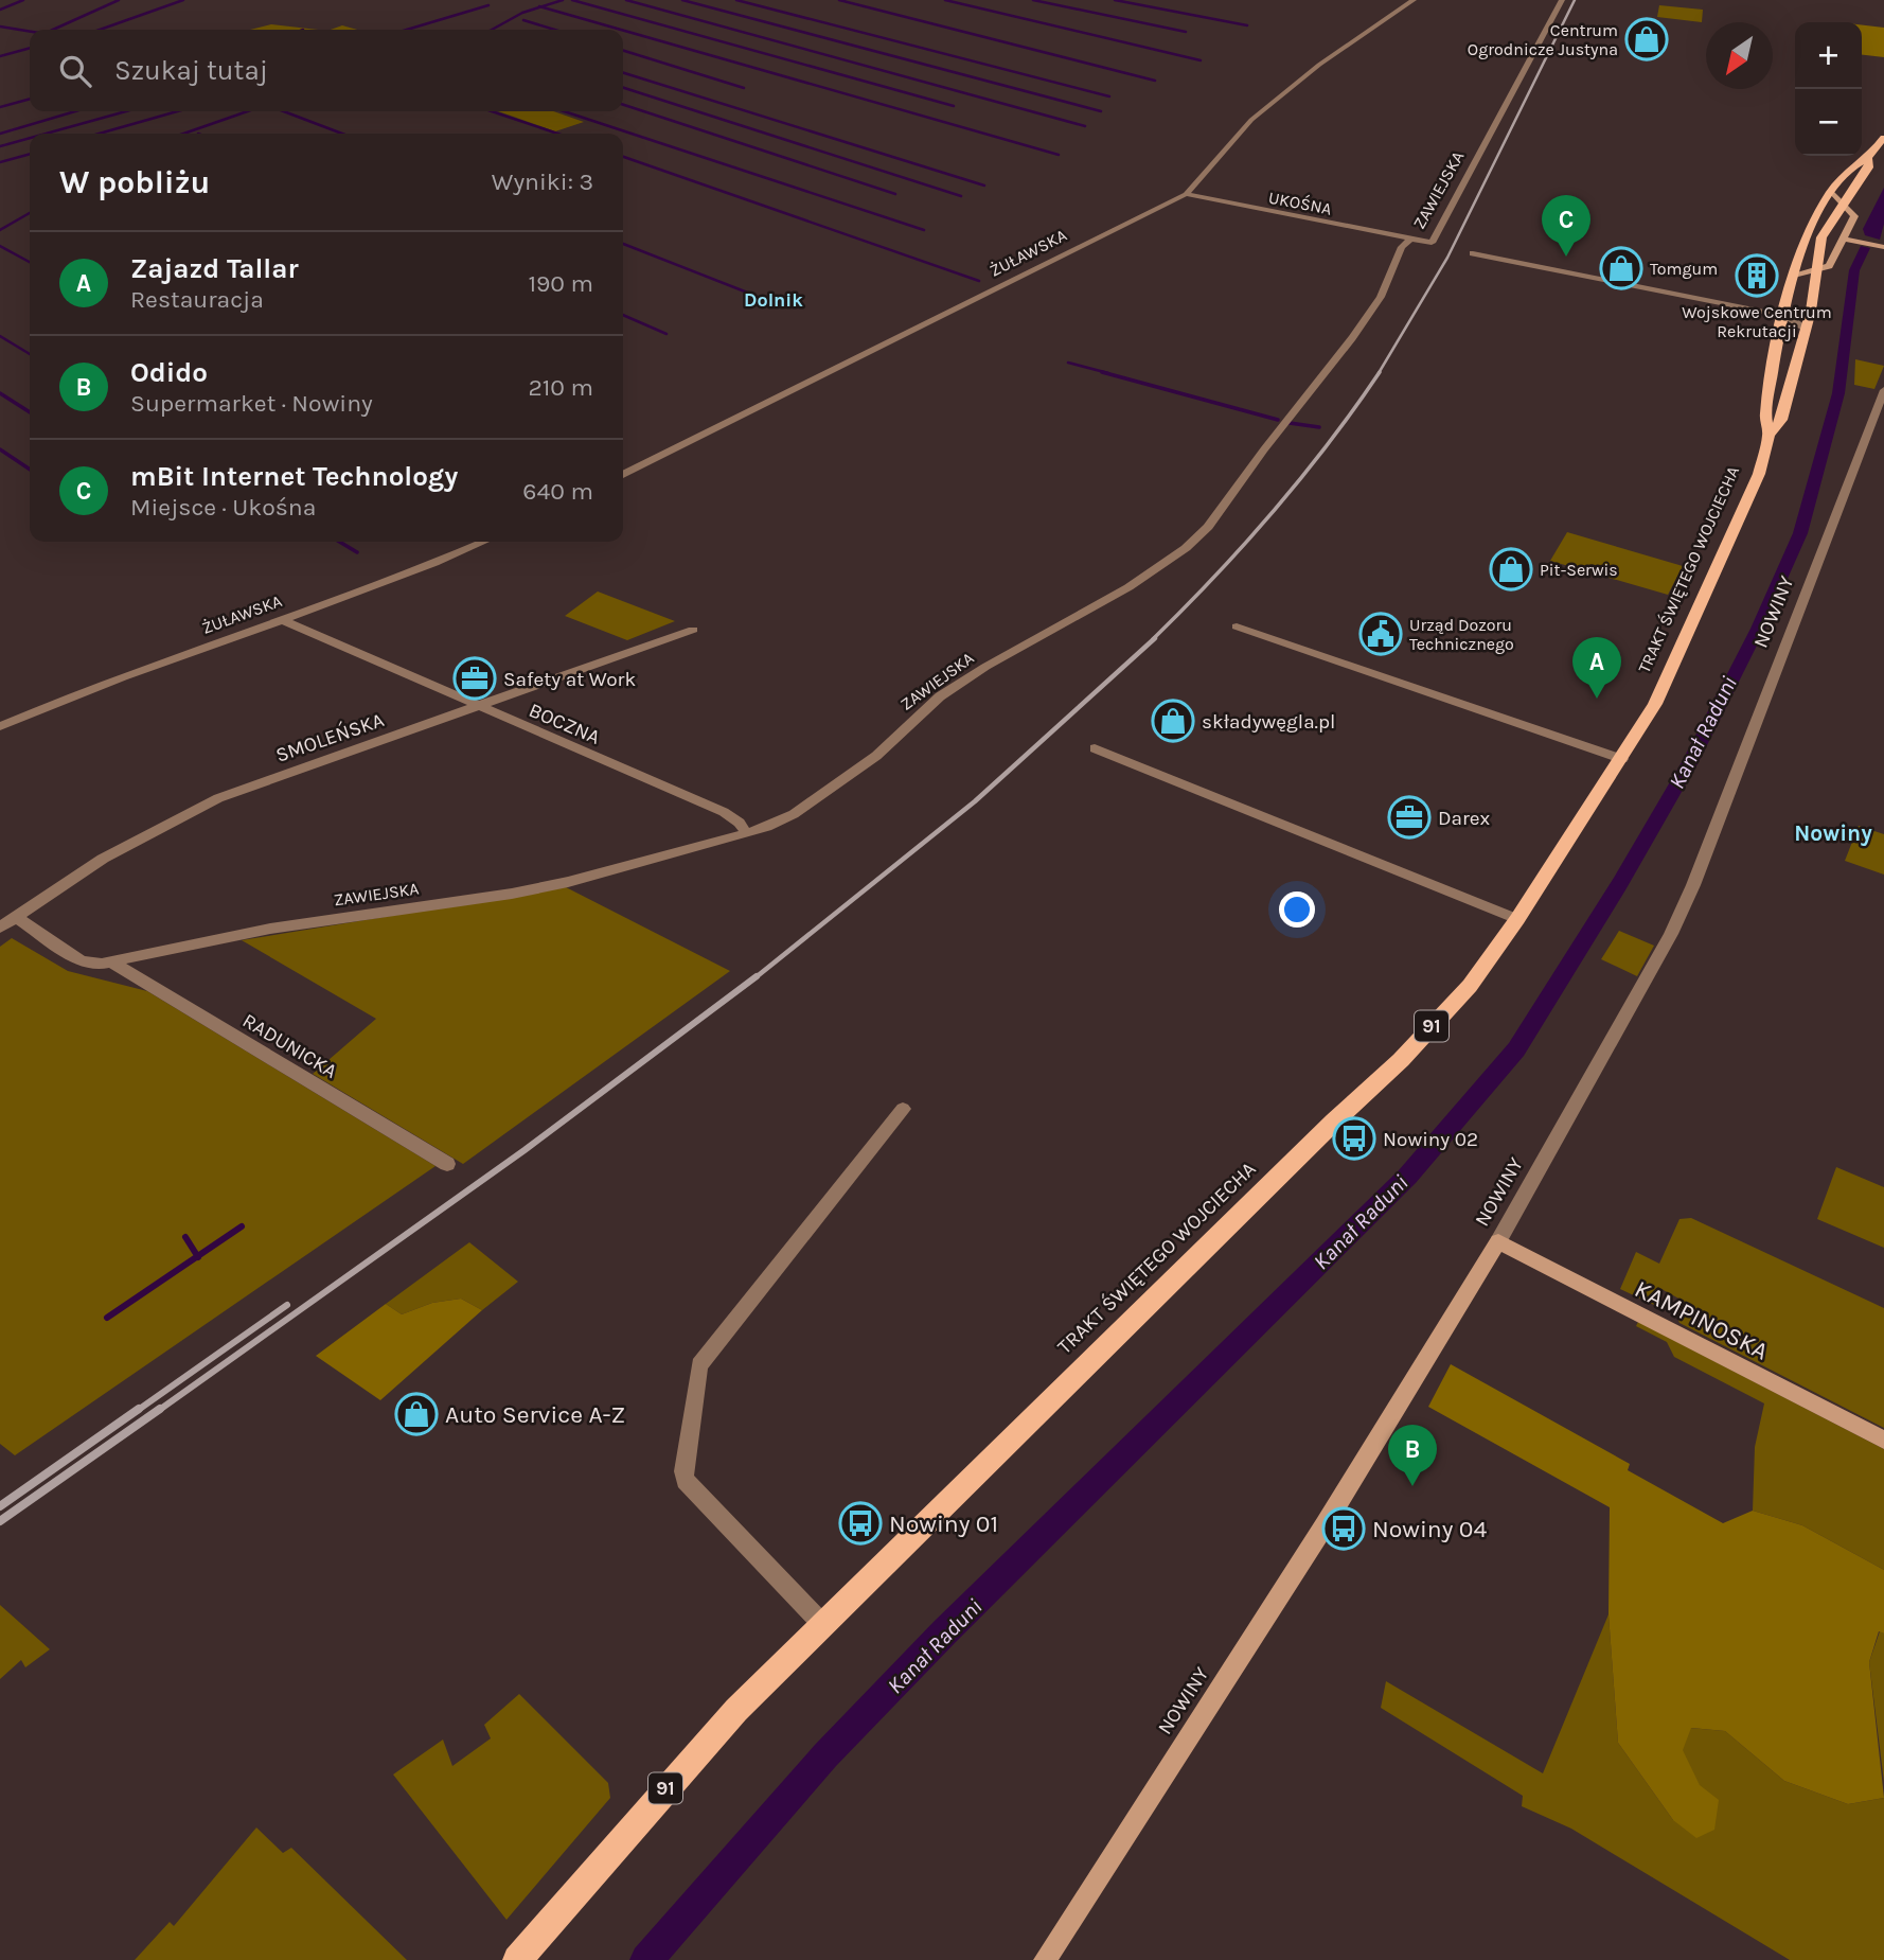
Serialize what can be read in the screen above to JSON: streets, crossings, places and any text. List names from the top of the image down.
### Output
{
  "streets": {
    "main road": ["TRAKT ŚWIĘTEGO WOJCIECHA", "91"],
    "street": [
      "ZAWIEJSKA",
      "UKOŚNA",
      "ŻUŁAWSKA",
      "NOWINY",
      "BOCZNA",
      "SMOLEŃSKA",
      "RADUNICKA",
      "KAMPINOSKA"
    ]
  },
  "crossings": [
    ["ZAWIEJSKA", "UKOŚNA"],
    ["ZAWIEJSKA", "BOCZNA"],
    ["ZAWIEJSKA", "SMOLEŃSKA"],
    ["ZAWIEJSKA", "RADUNICKA"],
    ["UKOŚNA", "ŻUŁAWSKA"],
    ["ŻUŁAWSKA", "BOCZNA"],
    ["NOWINY", "KAMPINOSKA"],
    ["BOCZNA", "SMOLEŃSKA"]
  ],
  "districts": ["Dolnik", "Nowiny"],
  "water": ["Kanał Raduni"],
  "places": {
    "shop": [
      "Centrum Ogrodnicze Justyna",
      "Tomgum",
      "Pit-Serwis",
      "składywęgla.pl",
      "Auto Service A-Z"
    ],
    "building": ["Wojskowe Centrum Rekrutacji"],
    "public building": ["Urząd Dozoru Technicznego"],
    "office": ["Safety at Work", "Darex"],
    "bus stop": ["Nowiny 02", "Nowiny 01", "Nowiny 04"]
  },
  "north": "bottom left",
  "page": {
    "map_buttons": ["+", "−"],
    "search": "Szukaj tutaj",
    "heading": ["W pobliżu", "Wyniki: 3"],
    "pins": ["C", "A", "B"],
    "list": [
      {
        "mark": "A",
        "name": "Zajazd Tallar",
        "note": "Restauracja",
        "value": "190 m"
      },
      {
        "mark": "B",
        "name": "Odido",
        "note": "Supermarket · Nowiny",
        "value": "210 m"
      },
      {
        "mark": "C",
        "name": "mBit Internet Technology",
        "note": "Miejsce · Ukośna",
        "value": "640 m"
      }
    ]
  }
}
